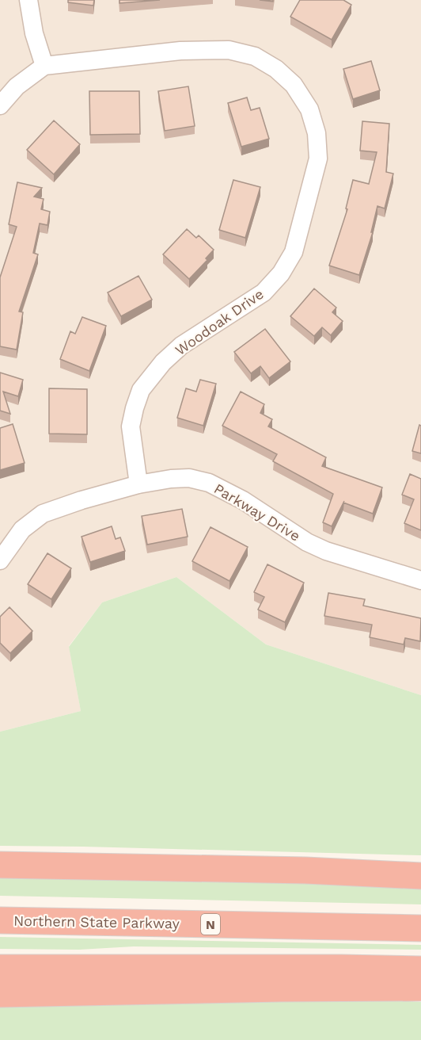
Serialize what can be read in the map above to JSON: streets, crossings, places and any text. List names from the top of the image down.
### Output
{
  "streets": {
    "highway": ["Northern State Parkway", "N"],
    "street": ["Woodoak Drive", "Parkway Drive"]
  },
  "crossings": [
    ["Woodoak Drive", "Parkway Drive"]
  ]
}
